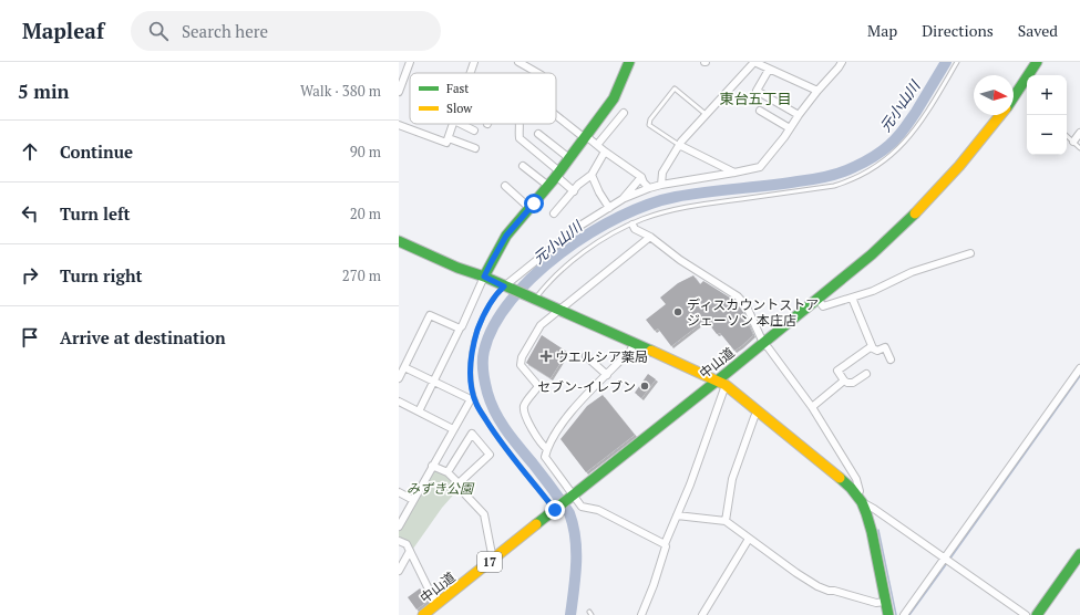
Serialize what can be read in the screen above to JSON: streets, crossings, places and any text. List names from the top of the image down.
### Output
{
  "streets": {
    "main road": ["中山道", "17"]
  },
  "districts": ["東台五丁目"],
  "water": ["元小山川"],
  "parks": ["みずき公園"],
  "places": {
    "other": ["ディスカウントストア ジェーソン 本庄店", "セブン-イレブン"],
    "health": ["ウエルシア薬局"]
  },
  "legend": ["Fast", "Slow"],
  "north": "right",
  "page": {
    "header": "Mapleaf",
    "search": "Search here",
    "nav": ["Map", "Directions", "Saved"],
    "heading": ["5 min", "Walk · 380 m"],
    "map_buttons": ["+", "−"],
    "list": [
      ["Continue", "90 m"],
      ["Turn left", "20 m"],
      ["Turn right", "270 m"],
      "Arrive at destination"
    ]
  }
}
